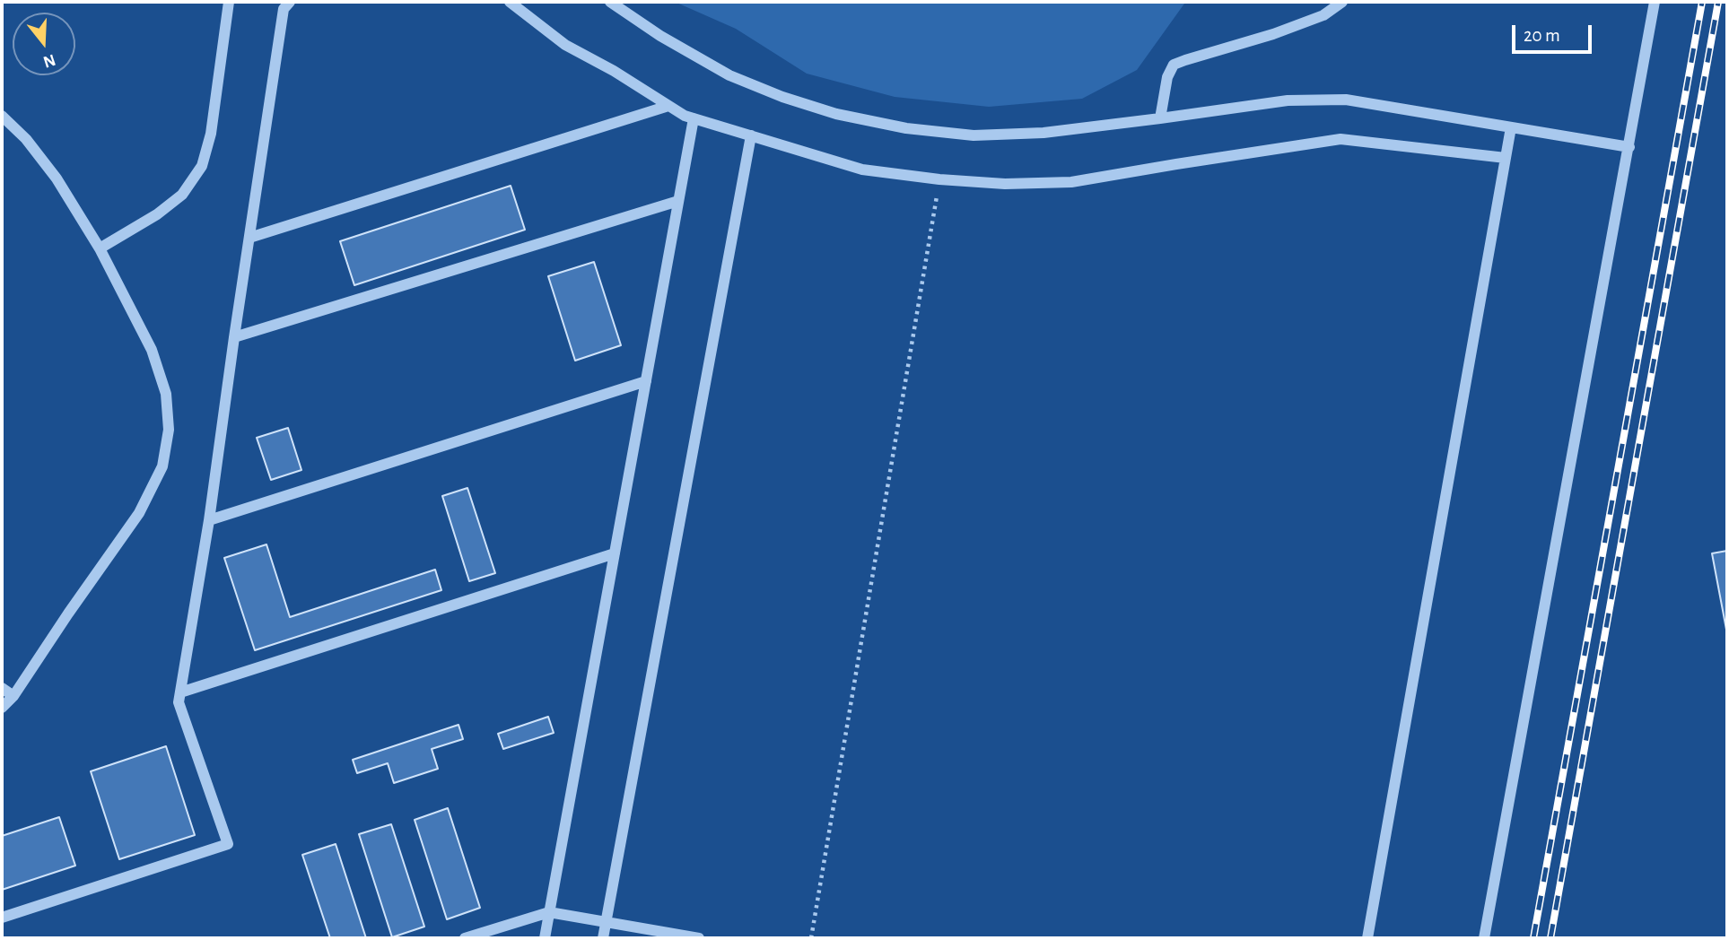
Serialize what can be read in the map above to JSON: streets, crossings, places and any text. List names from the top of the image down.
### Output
{
  "scale_bar": "20 m",
  "north": "bottom"
}
